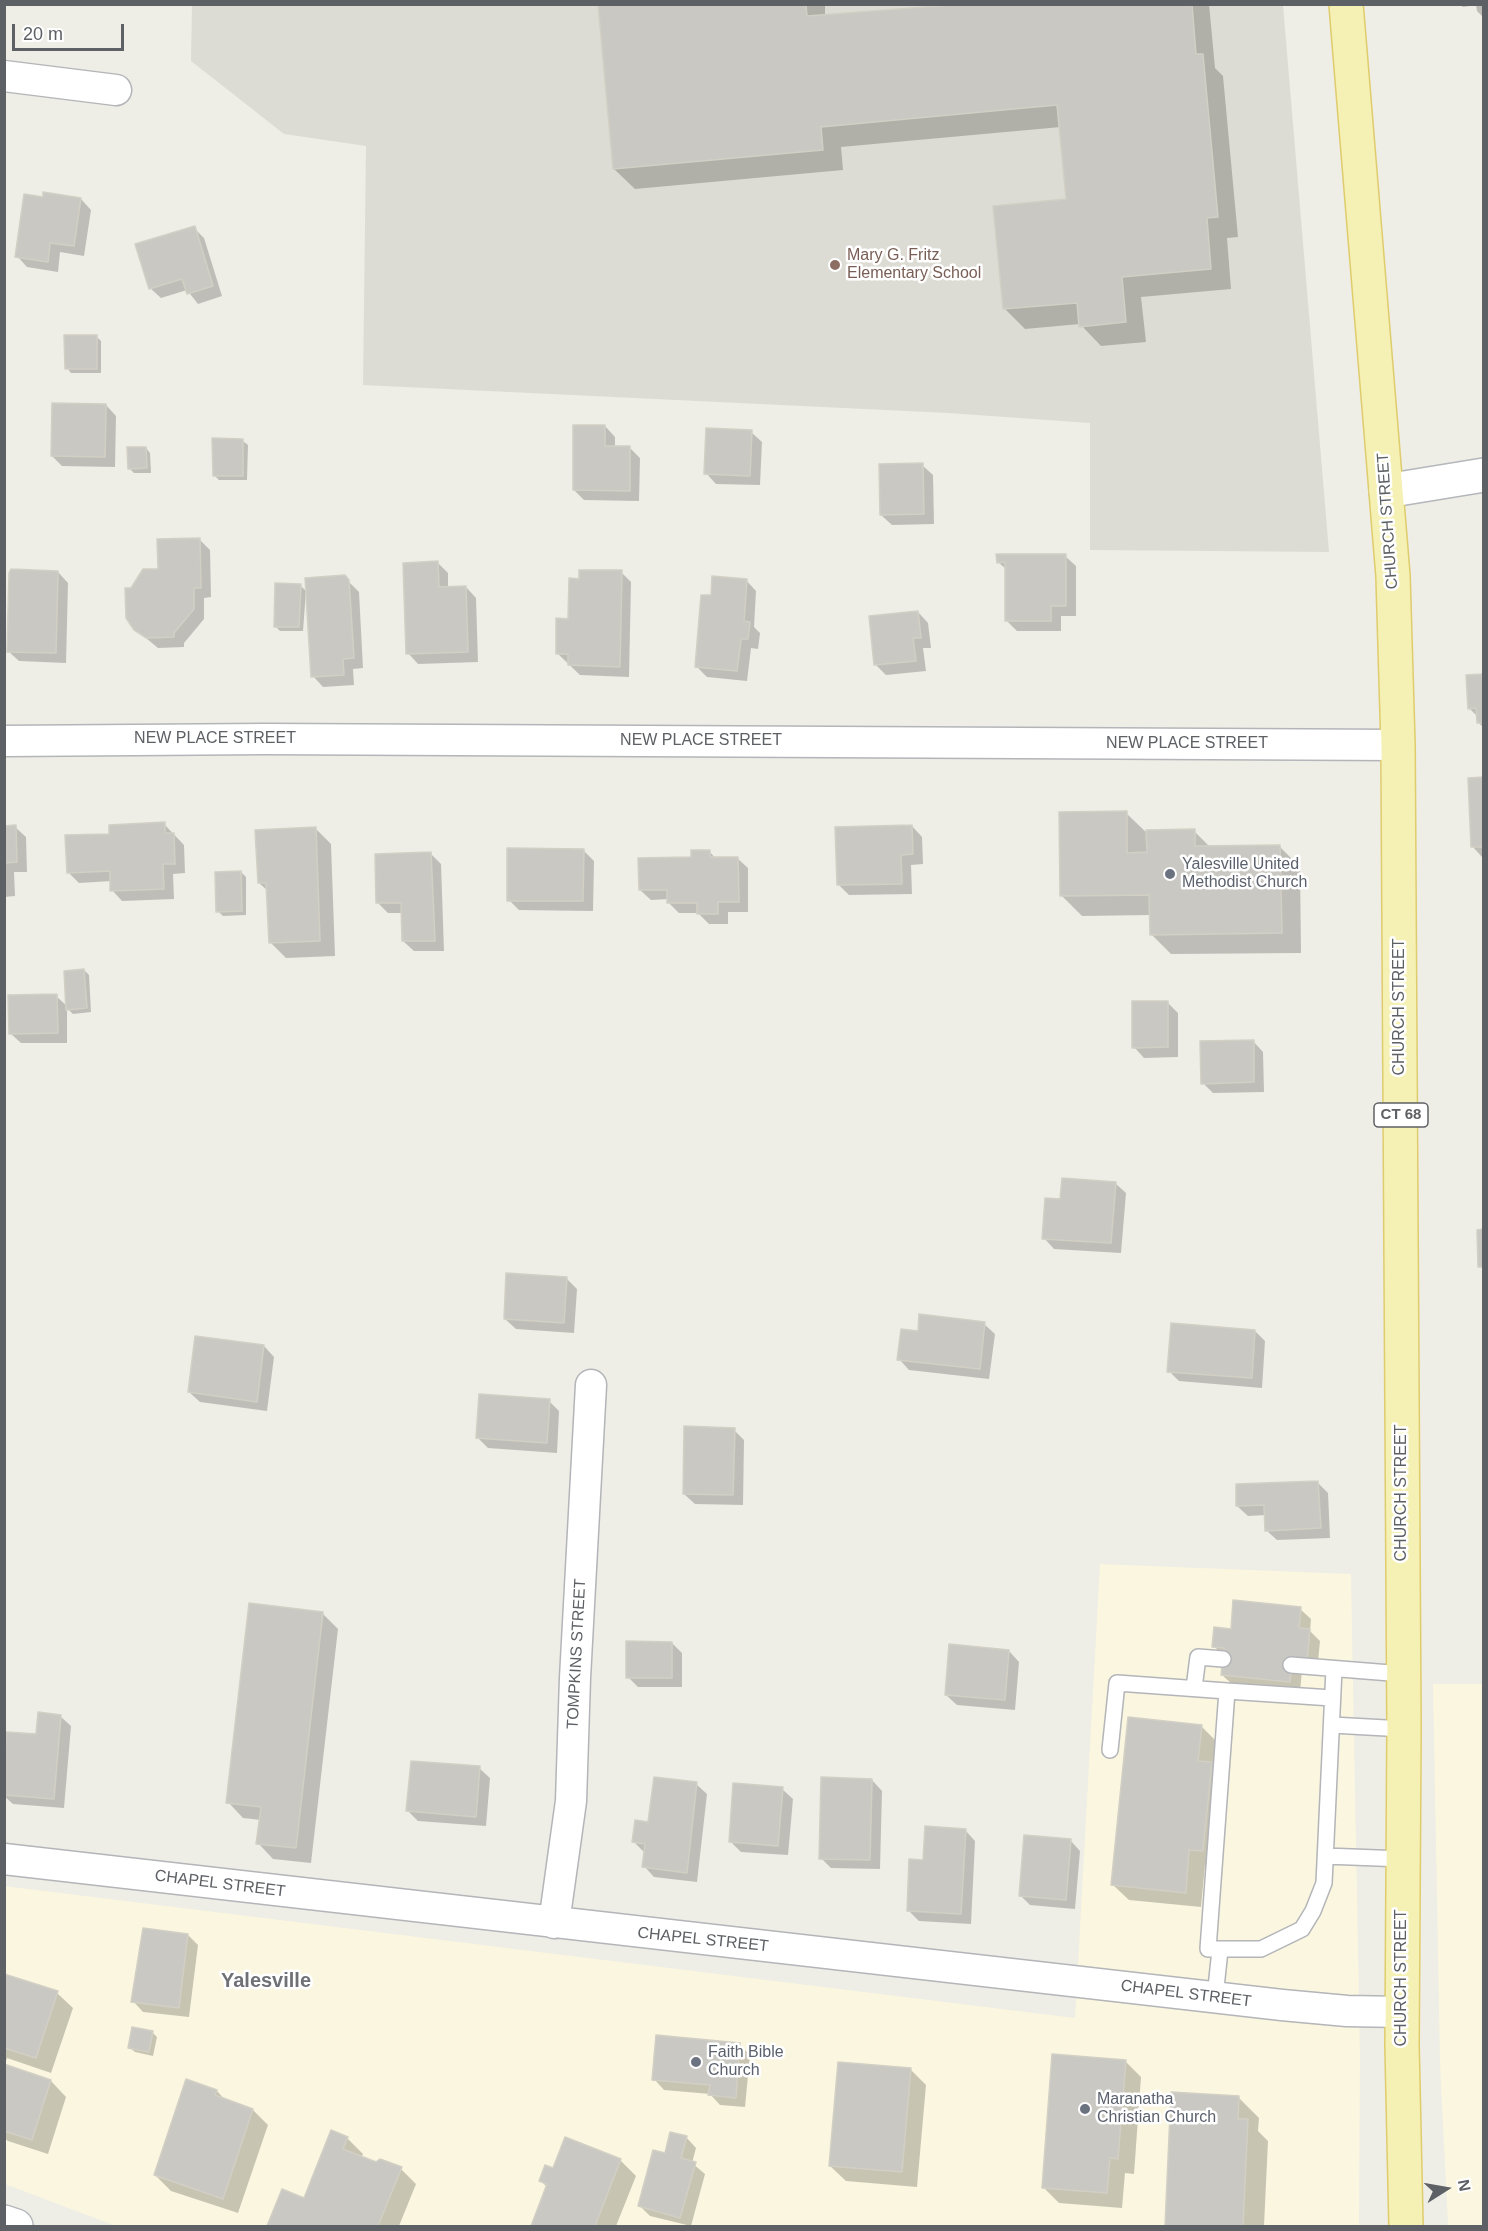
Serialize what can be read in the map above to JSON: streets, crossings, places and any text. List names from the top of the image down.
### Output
{
  "streets": {
    "main road": ["CHURCH STREET", "CT 68"],
    "street": ["NEW PLACE STREET", "TOMPKINS STREET", "CHAPEL STREET"]
  },
  "crossings": [
    ["CHURCH STREET", "NEW PLACE STREET"],
    ["CHURCH STREET", "CHAPEL STREET"],
    ["TOMPKINS STREET", "CHAPEL STREET"]
  ],
  "districts": ["Yalesville"],
  "places": [
    "Mary G. Fritz Elementary School",
    "Yalesville United Methodist Church",
    "Faith Bible Church",
    "Maranatha Christian Church"
  ],
  "scale_bar": "20 m",
  "north": "right"
}
